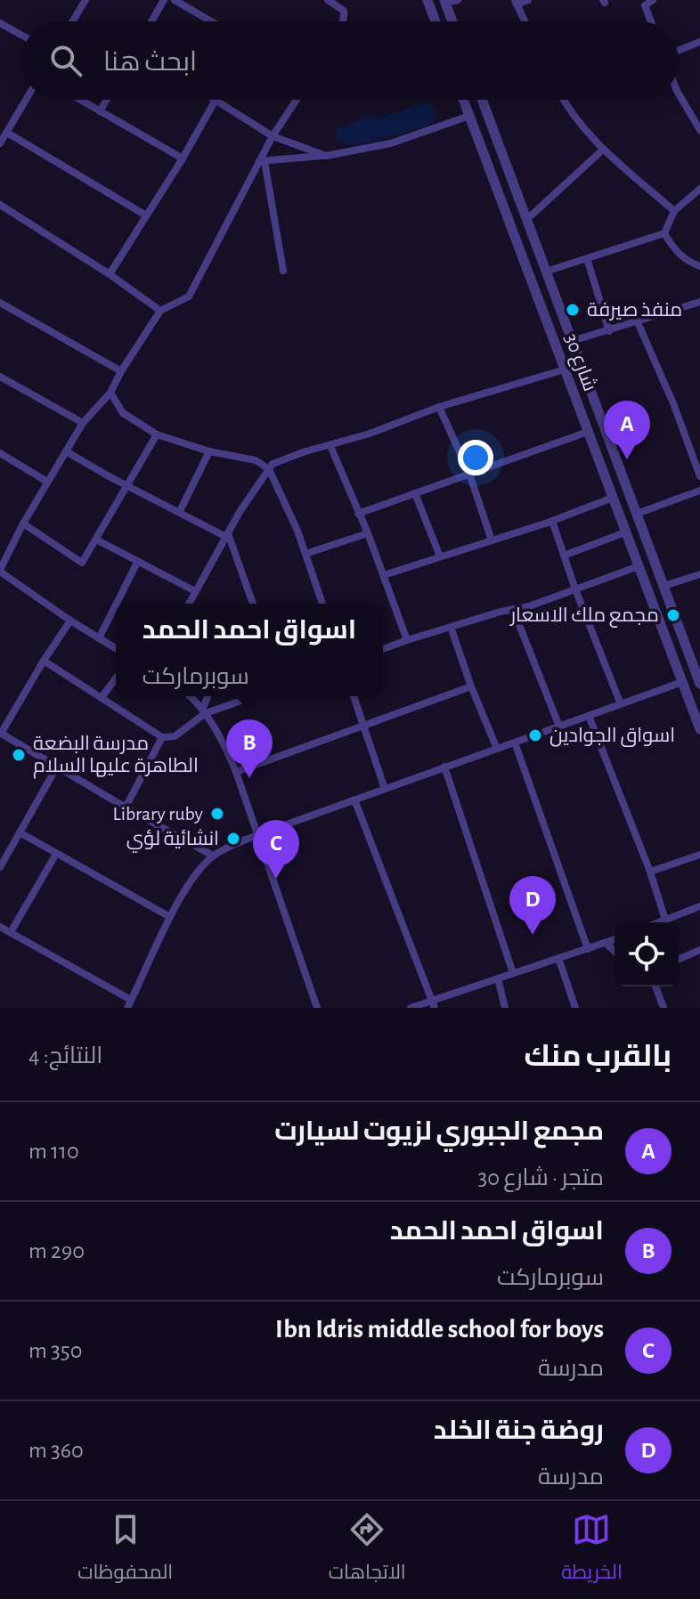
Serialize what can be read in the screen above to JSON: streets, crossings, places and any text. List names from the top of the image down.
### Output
{
  "streets": {
    "street": ["شارع 30"]
  },
  "places": [
    "منفذ صيرفة",
    "مجمع ملك الاسعار",
    "اسواق الجوادين",
    "مدرسة البضعة الطاهرة عليها السلام",
    "Library ruby",
    "انشائية لؤي"
  ],
  "page": {
    "search": "ابحث هنا",
    "pins": [
      "A",
      "B",
      "C",
      "D"
    ],
    "popup": ["اسواق احمد الحمد", "سوبرماركت"],
    "heading": ["بالقرب منك", "النتائج: 4"],
    "list": [
      {
        "mark": "A",
        "name": "مجمع الجبوري لزيوت لسيارت",
        "note": "متجر · شارع 30",
        "value": "110 m"
      },
      {
        "mark": "B",
        "name": "اسواق احمد الحمد",
        "note": "سوبرماركت",
        "value": "290 m"
      },
      {
        "mark": "C",
        "name": "Ibn Idris middle school for boys",
        "note": "مدرسة",
        "value": "350 m"
      },
      {
        "mark": "D",
        "name": "روضة جنة الخلد",
        "note": "مدرسة",
        "value": "360 m"
      }
    ],
    "nav": ["الخريطة", "الاتجاهات", "المحفوظات"]
  }
}
